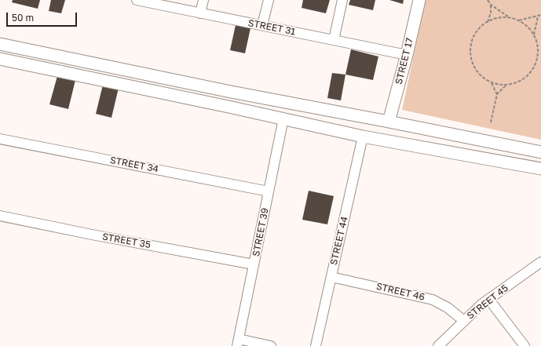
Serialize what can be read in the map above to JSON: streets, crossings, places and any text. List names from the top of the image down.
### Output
{
  "streets": {
    "street": [
      "STREET 31",
      "STREET 17",
      "STREET 34",
      "STREET 39",
      "STREET 35",
      "STREET 44",
      "STREET 46",
      "STREET 45"
    ]
  },
  "crossings": [
    ["STREET 31", "STREET 17"],
    ["STREET 34", "STREET 39"],
    ["STREET 39", "STREET 35"],
    ["STREET 44", "STREET 46"],
    ["STREET 46", "STREET 45"]
  ],
  "scale_bar": "50 m"
}
